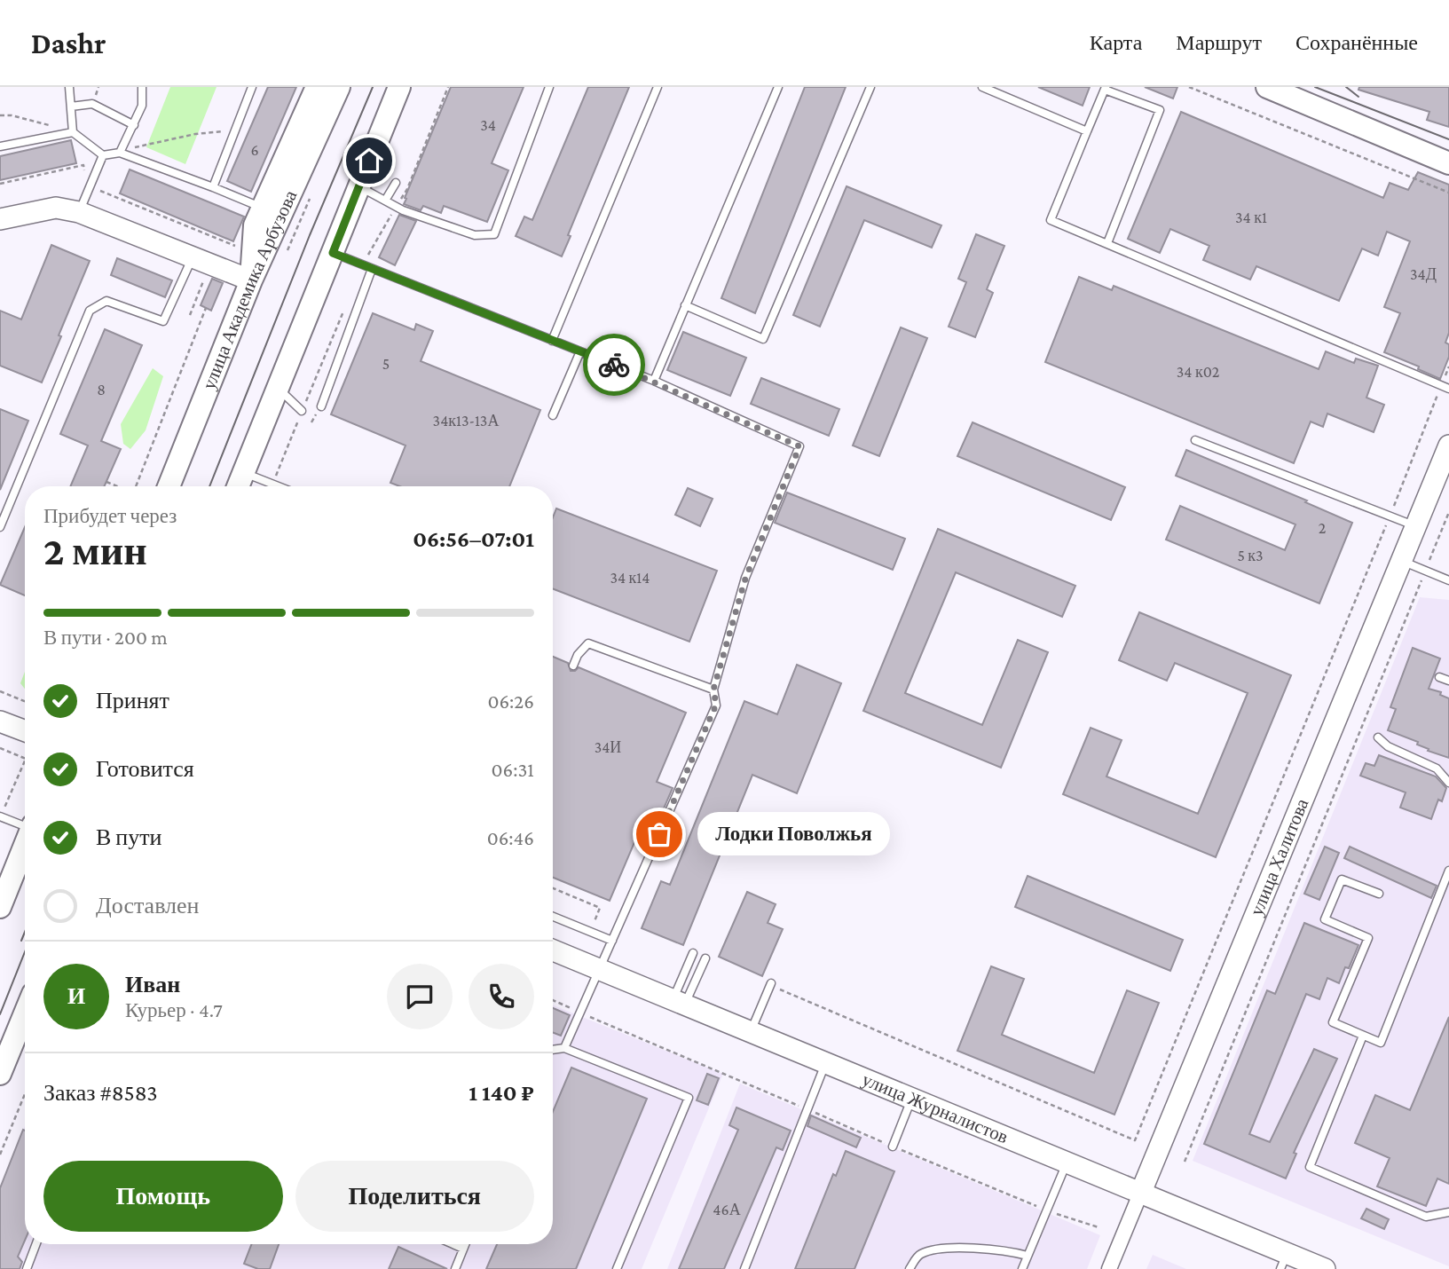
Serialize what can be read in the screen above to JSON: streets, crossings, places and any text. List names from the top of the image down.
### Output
{
  "streets": {
    "main road": ["улица Академика Арбузова"],
    "street": ["улица Халитова", "улица Журналистов"]
  },
  "crossings": [
    ["улица Халитова", "улица Журналистов"]
  ],
  "places": ["Лодки Поволжья"],
  "house_numbers": [
    "34",
    "6",
    "34 к1",
    "34Д",
    "5",
    "34 к02",
    "8",
    "34к13-13А",
    "2",
    "5 к3",
    "34 к14",
    "34И",
    "46А"
  ],
  "page": {
    "header": "Dashr",
    "nav": ["Карта", "Маршрут", "Сохранённые"],
    "heading": ["2 мин", "Прибудет через", "06:56–07:01"],
    "panel": [
      "Иван",
      "Курьер · 4.7",
      "Заказ #8583",
      "1 140 ₽"
    ],
    "bar": "В пути · 200 m",
    "list": [
      ["Принят", "06:26"],
      ["Готовится", "06:31"],
      ["В пути", "06:46"],
      "Доставлен"
    ],
    "bubble": "Лодки Поволжья",
    "round": "И",
    "buttons": ["Помощь", "Поделиться"]
  }
}
